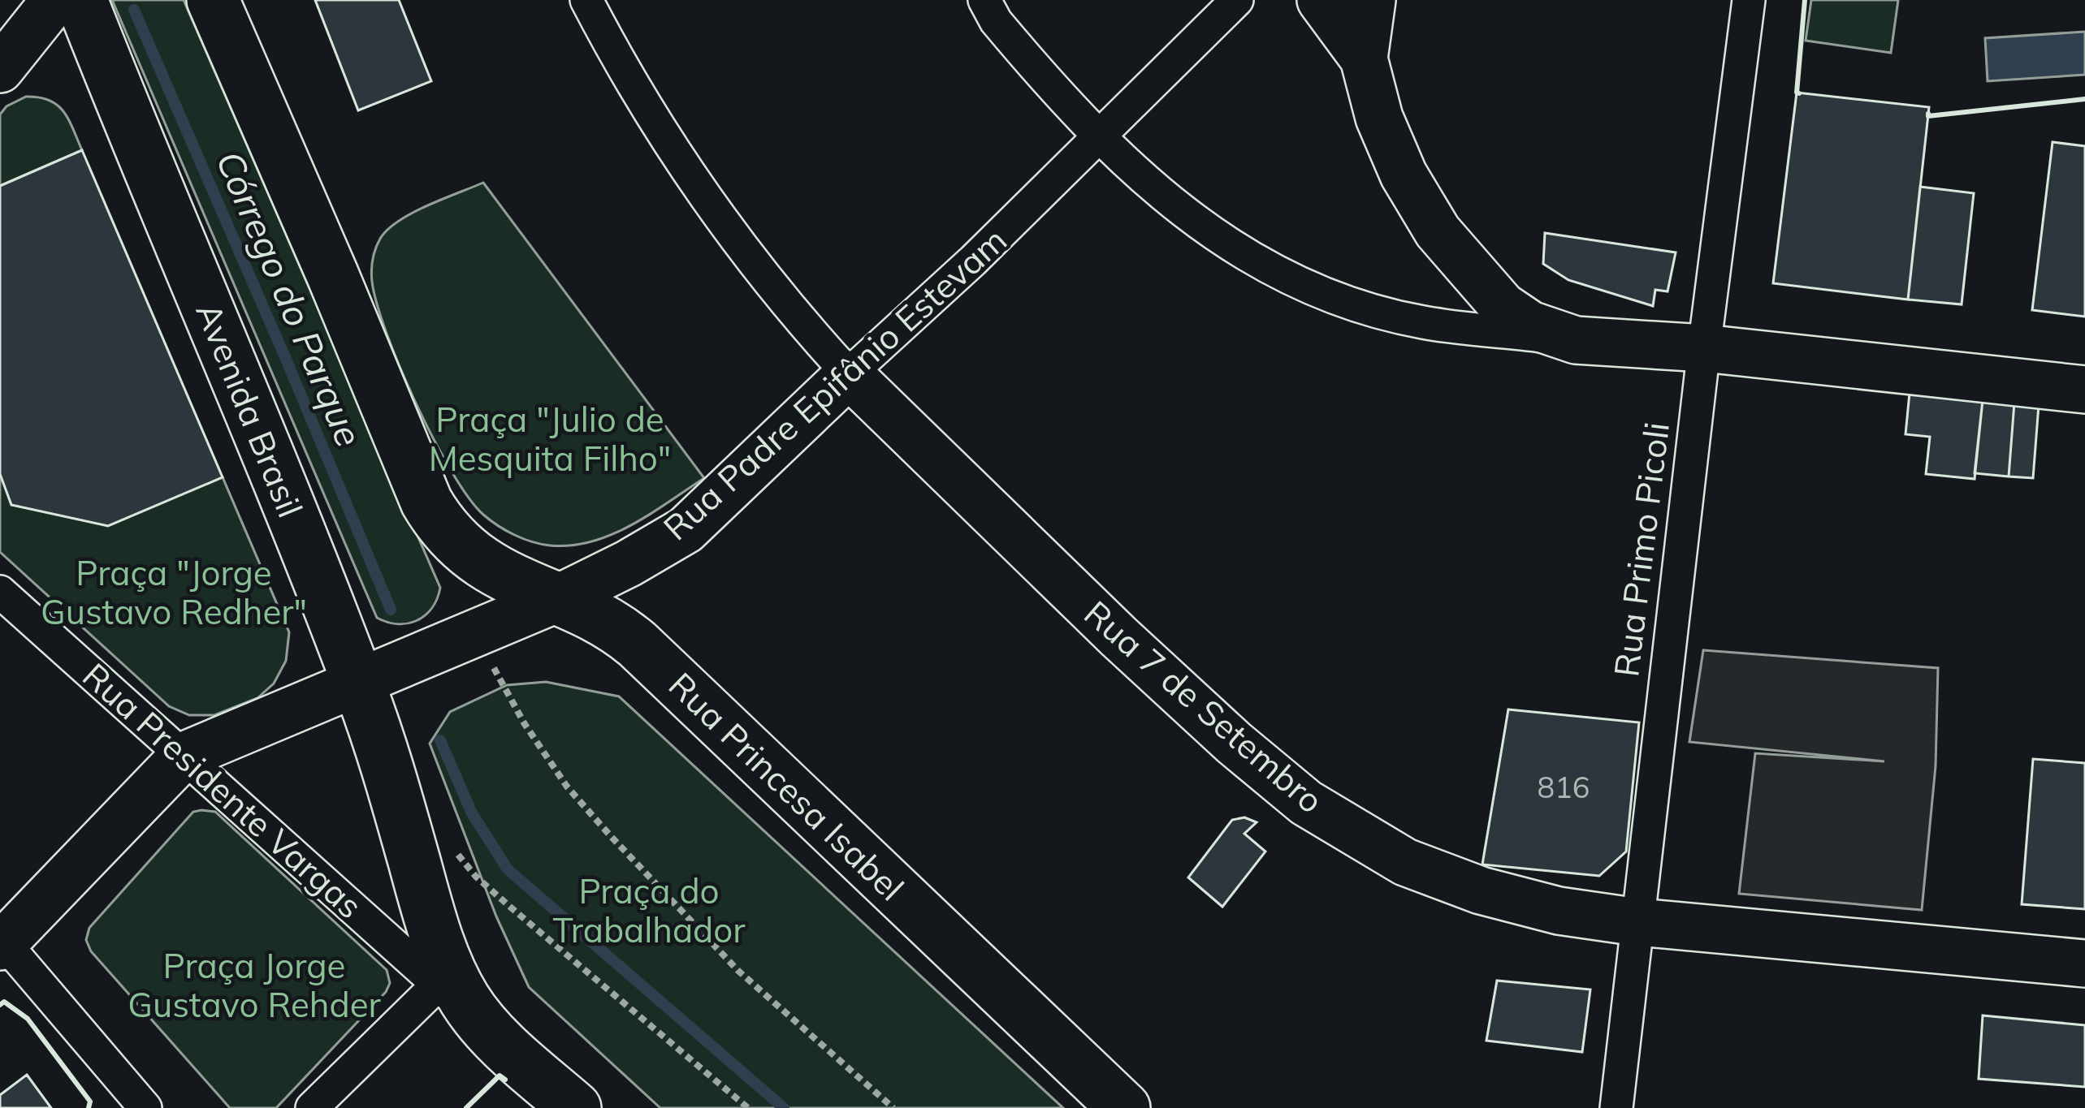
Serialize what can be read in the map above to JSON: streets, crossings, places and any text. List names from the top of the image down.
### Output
{
  "streets": {
    "main road": ["Avenida Brasil", "Rua Princesa Isabel", "Rua Presidente Vargas"],
    "street": ["Rua Padre Epifânio Estevam", "Rua Primo Picoli", "Rua 7 de Setembro"]
  },
  "crossings": [
    ["Rua Padre Epifânio Estevam", "Avenida Brasil"],
    ["Rua Padre Epifânio Estevam", "Rua 7 de Setembro"],
    ["Rua Padre Epifânio Estevam", "Rua Princesa Isabel"],
    ["Rua Padre Epifânio Estevam", "Rua Presidente Vargas"],
    ["Avenida Brasil", "Rua Presidente Vargas"],
    ["Rua Primo Picoli", "Rua 7 de Setembro"]
  ],
  "water": ["Córrego do Parque"],
  "parks": [
    "Praça \"Julio de Mesquita Filho\"",
    "Praça \"Jorge Gustavo Redher\"",
    "Praça do Trabalhador",
    "Praça Jorge Gustavo Rehder"
  ],
  "house_numbers": ["816"]
}
